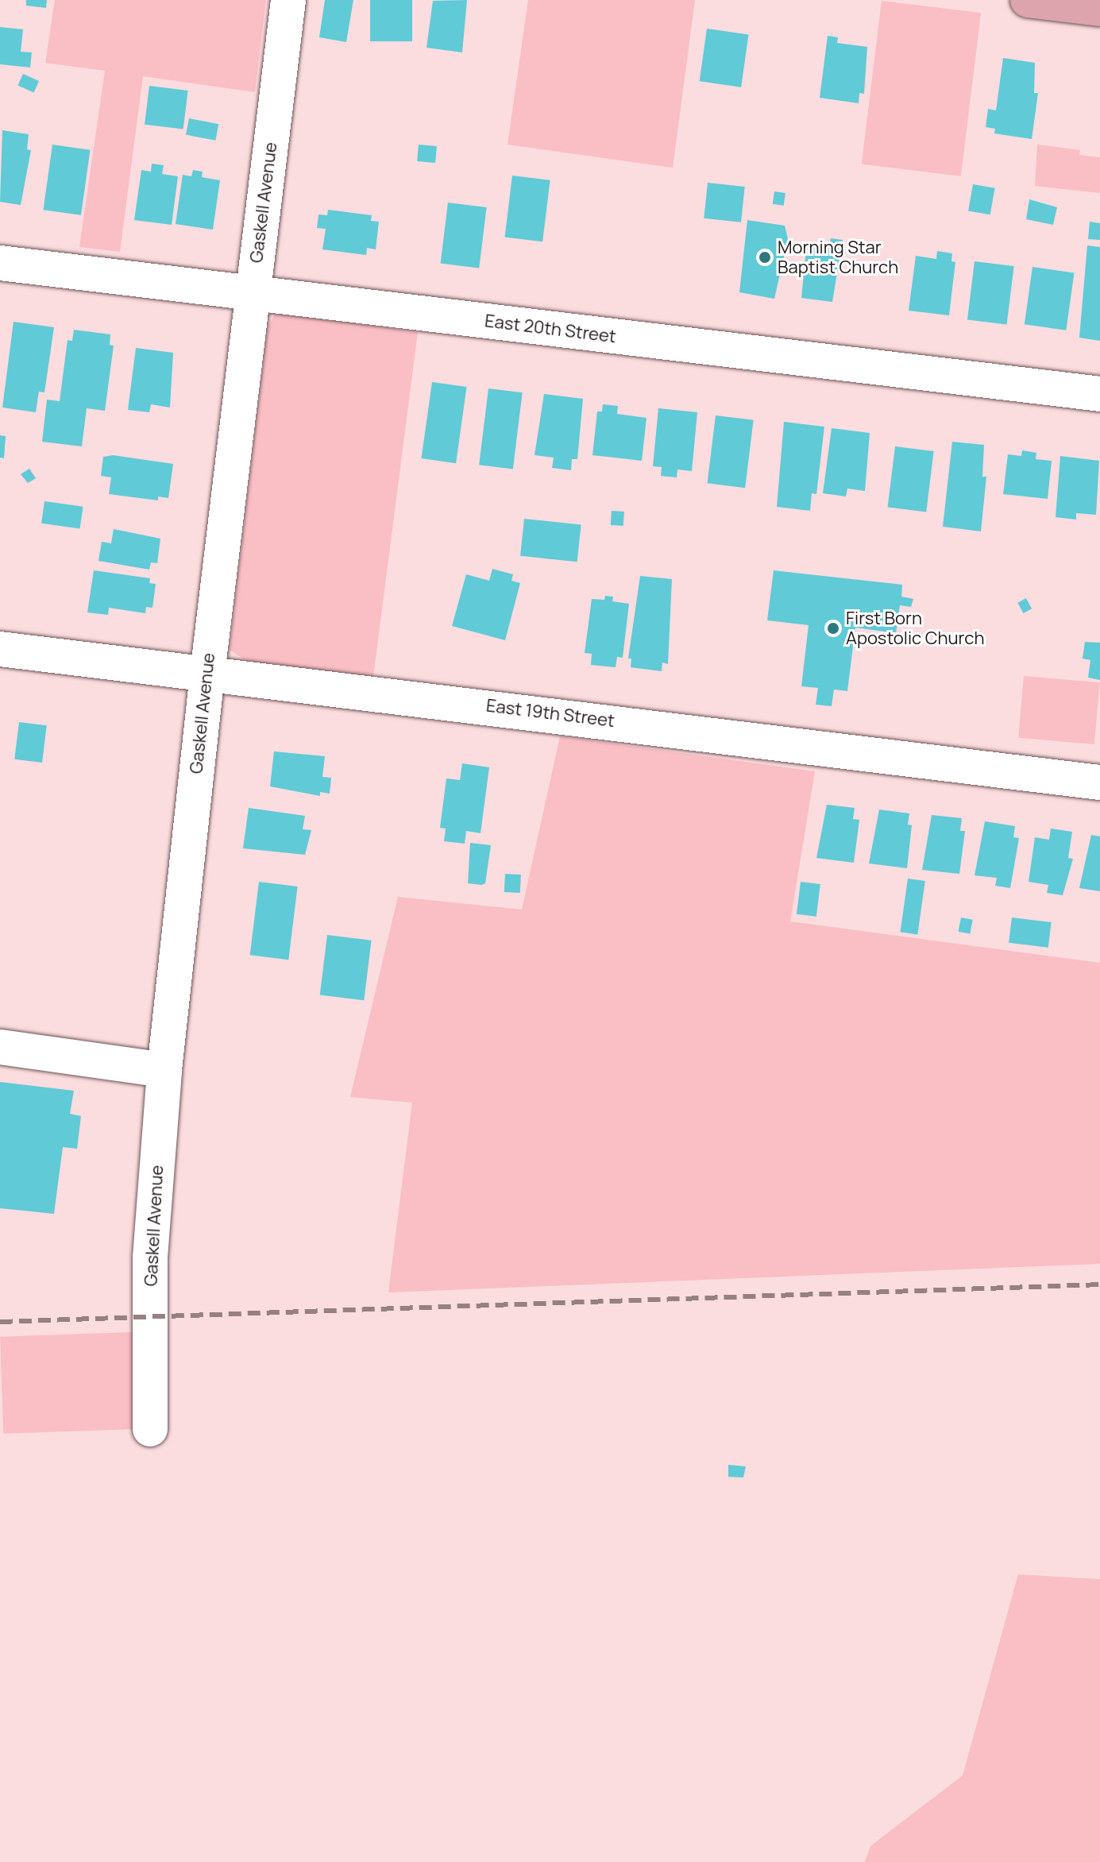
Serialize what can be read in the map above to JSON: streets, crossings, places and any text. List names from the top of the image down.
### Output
{
  "streets": {
    "street": ["Gaskell Avenue", "East 20th Street", "East 19th Street"]
  },
  "crossings": [
    ["Gaskell Avenue", "East 20th Street"],
    ["Gaskell Avenue", "East 19th Street"]
  ],
  "places": ["Morning Star Baptist Church", "First Born Apostolic Church"]
}
